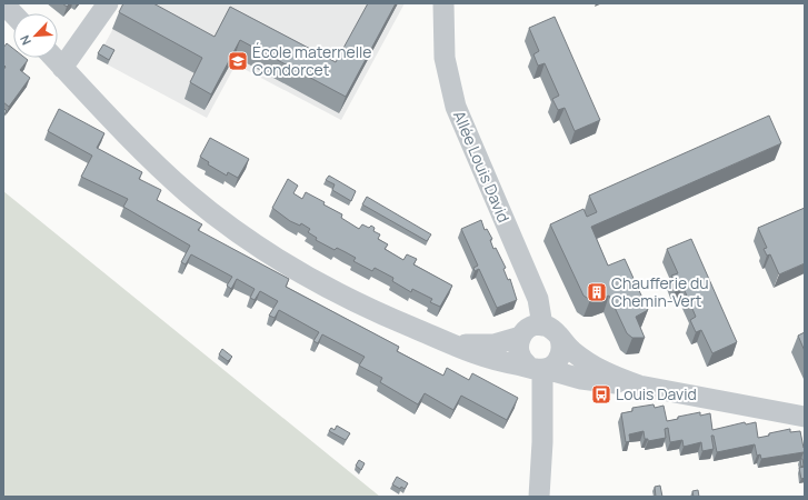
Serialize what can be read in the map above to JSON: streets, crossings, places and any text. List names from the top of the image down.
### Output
{
  "streets": {
    "street": ["Allée Louis David"]
  },
  "places": {
    "school or university": ["École maternelle Condorcet"],
    "building": ["Chaufferie du Chemin-Vert"],
    "bus stop": ["Louis David"]
  },
  "north": "bottom left"
}
